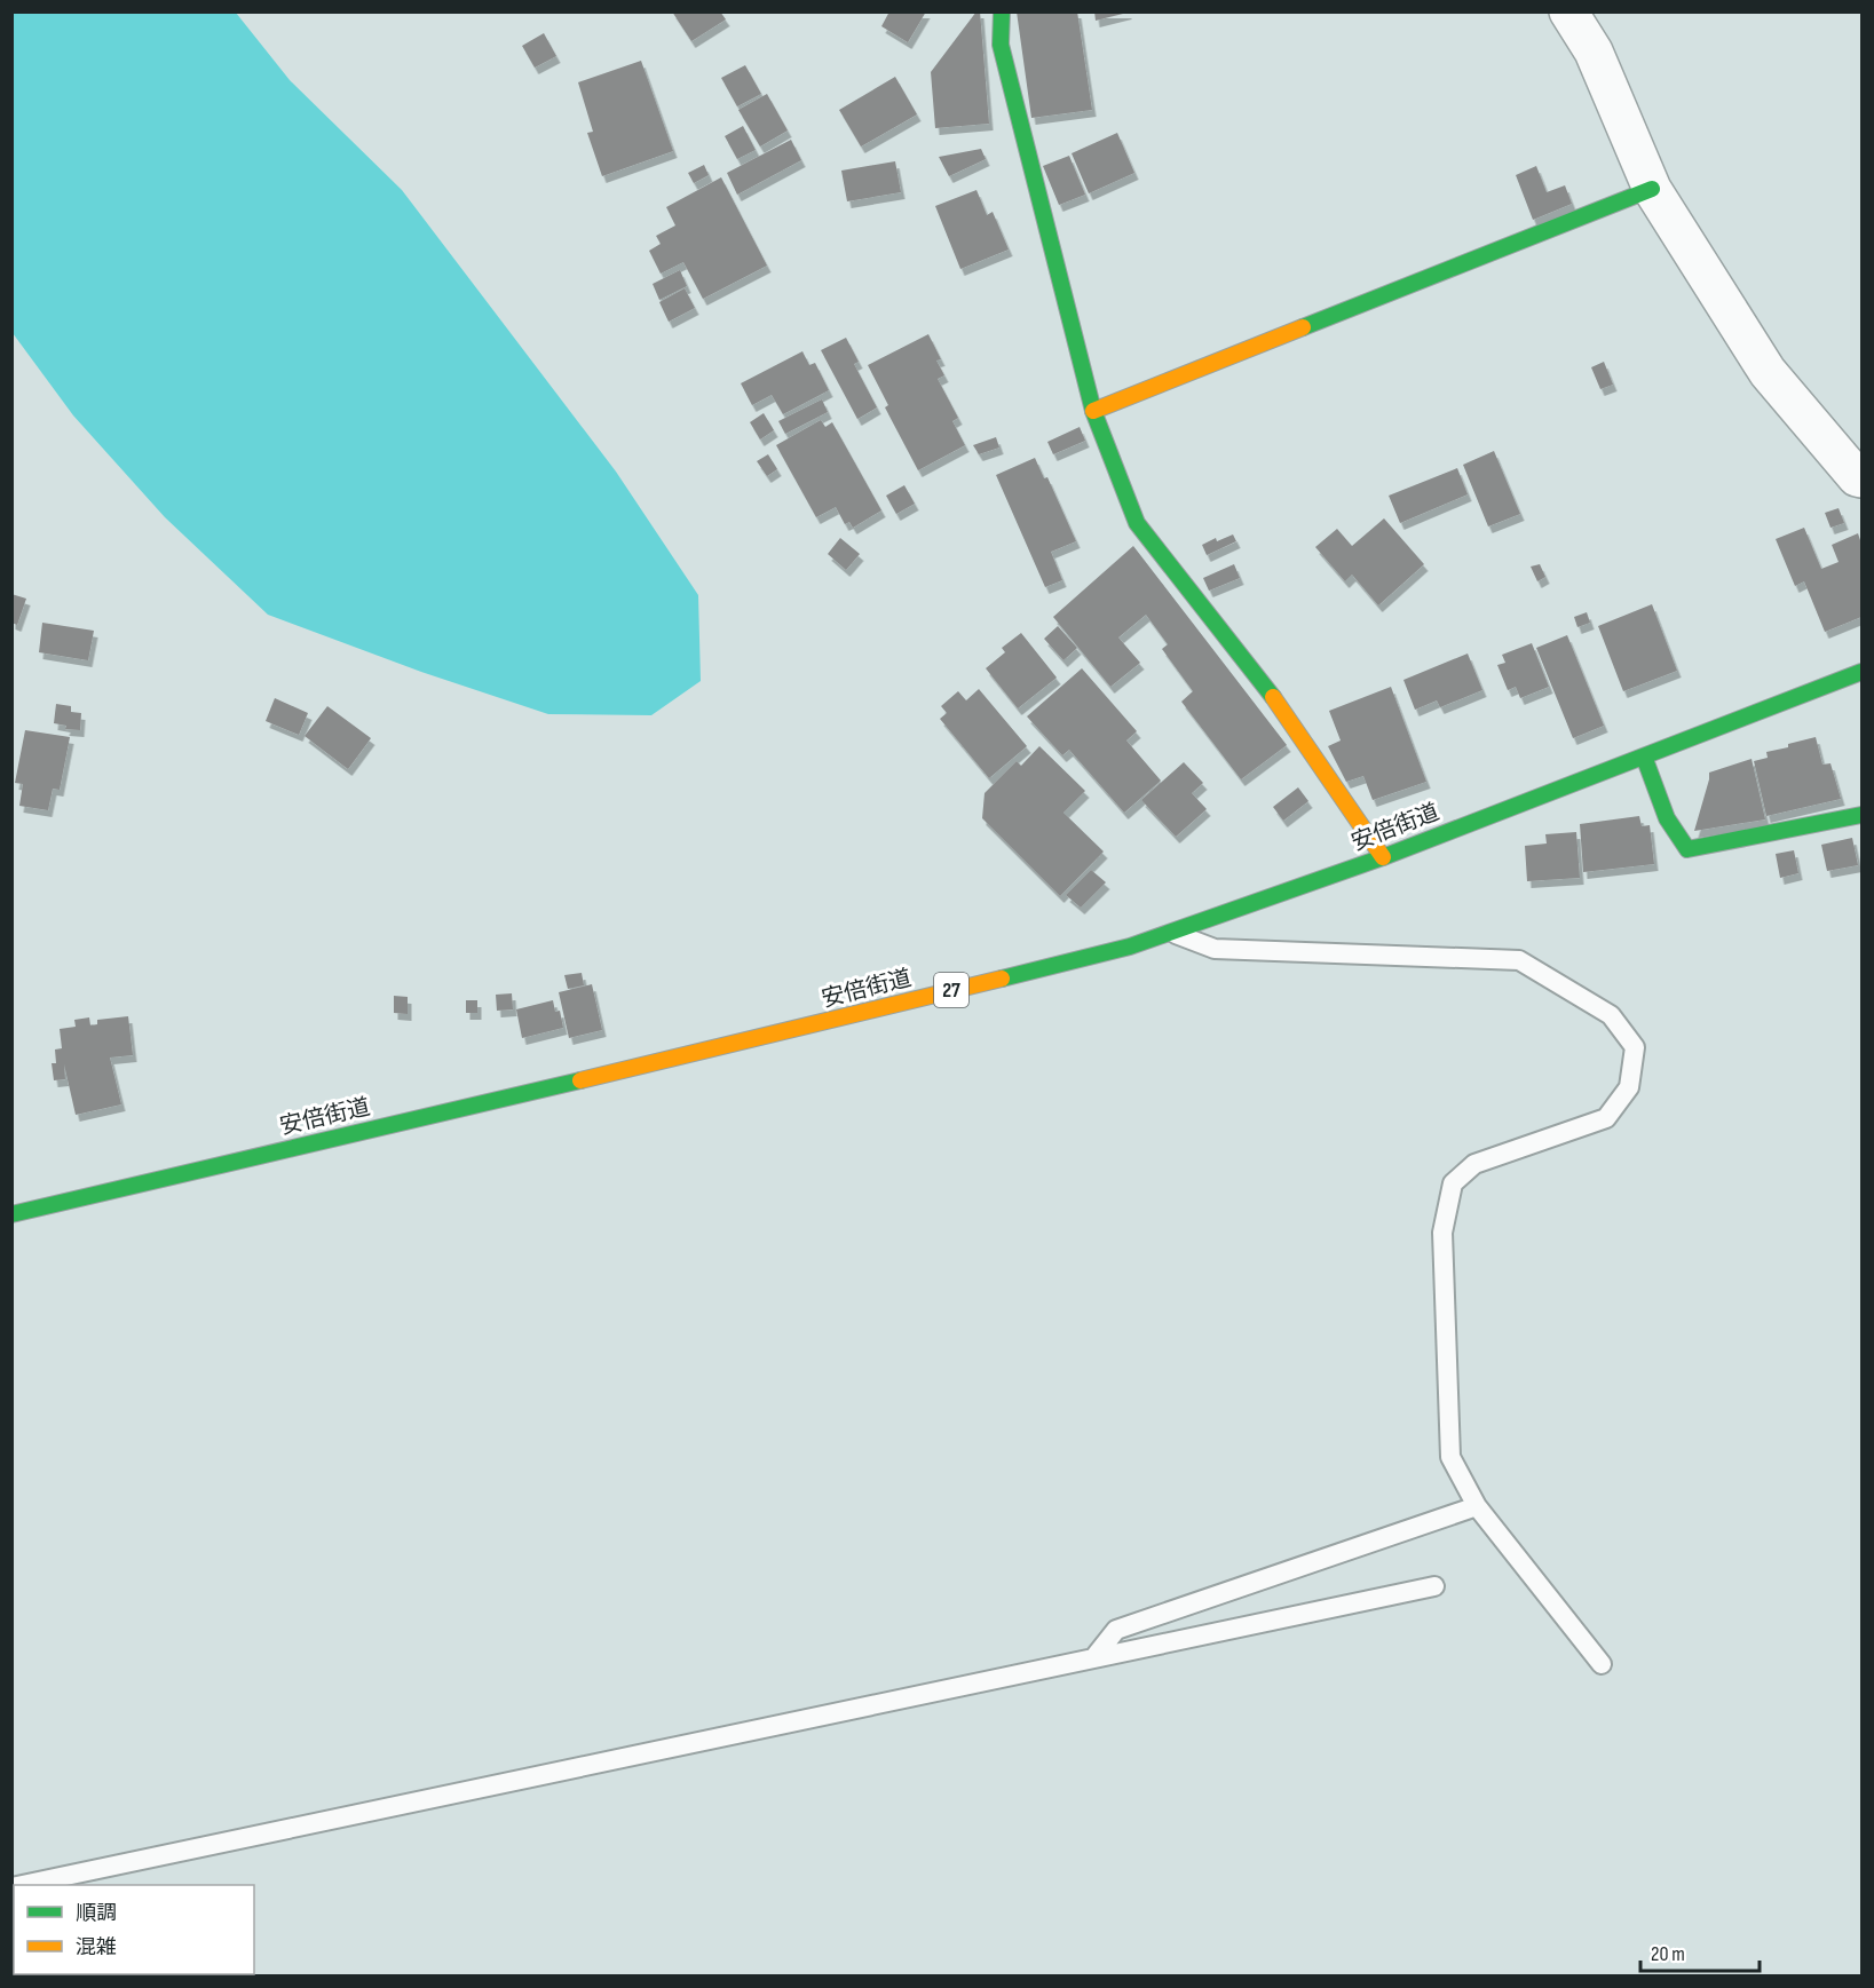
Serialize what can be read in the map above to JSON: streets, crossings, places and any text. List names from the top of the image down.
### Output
{
  "streets": {
    "main road": ["安倍街道", "27"]
  },
  "legend": ["順調", "混雑"],
  "scale_bar": "20 m"
}
